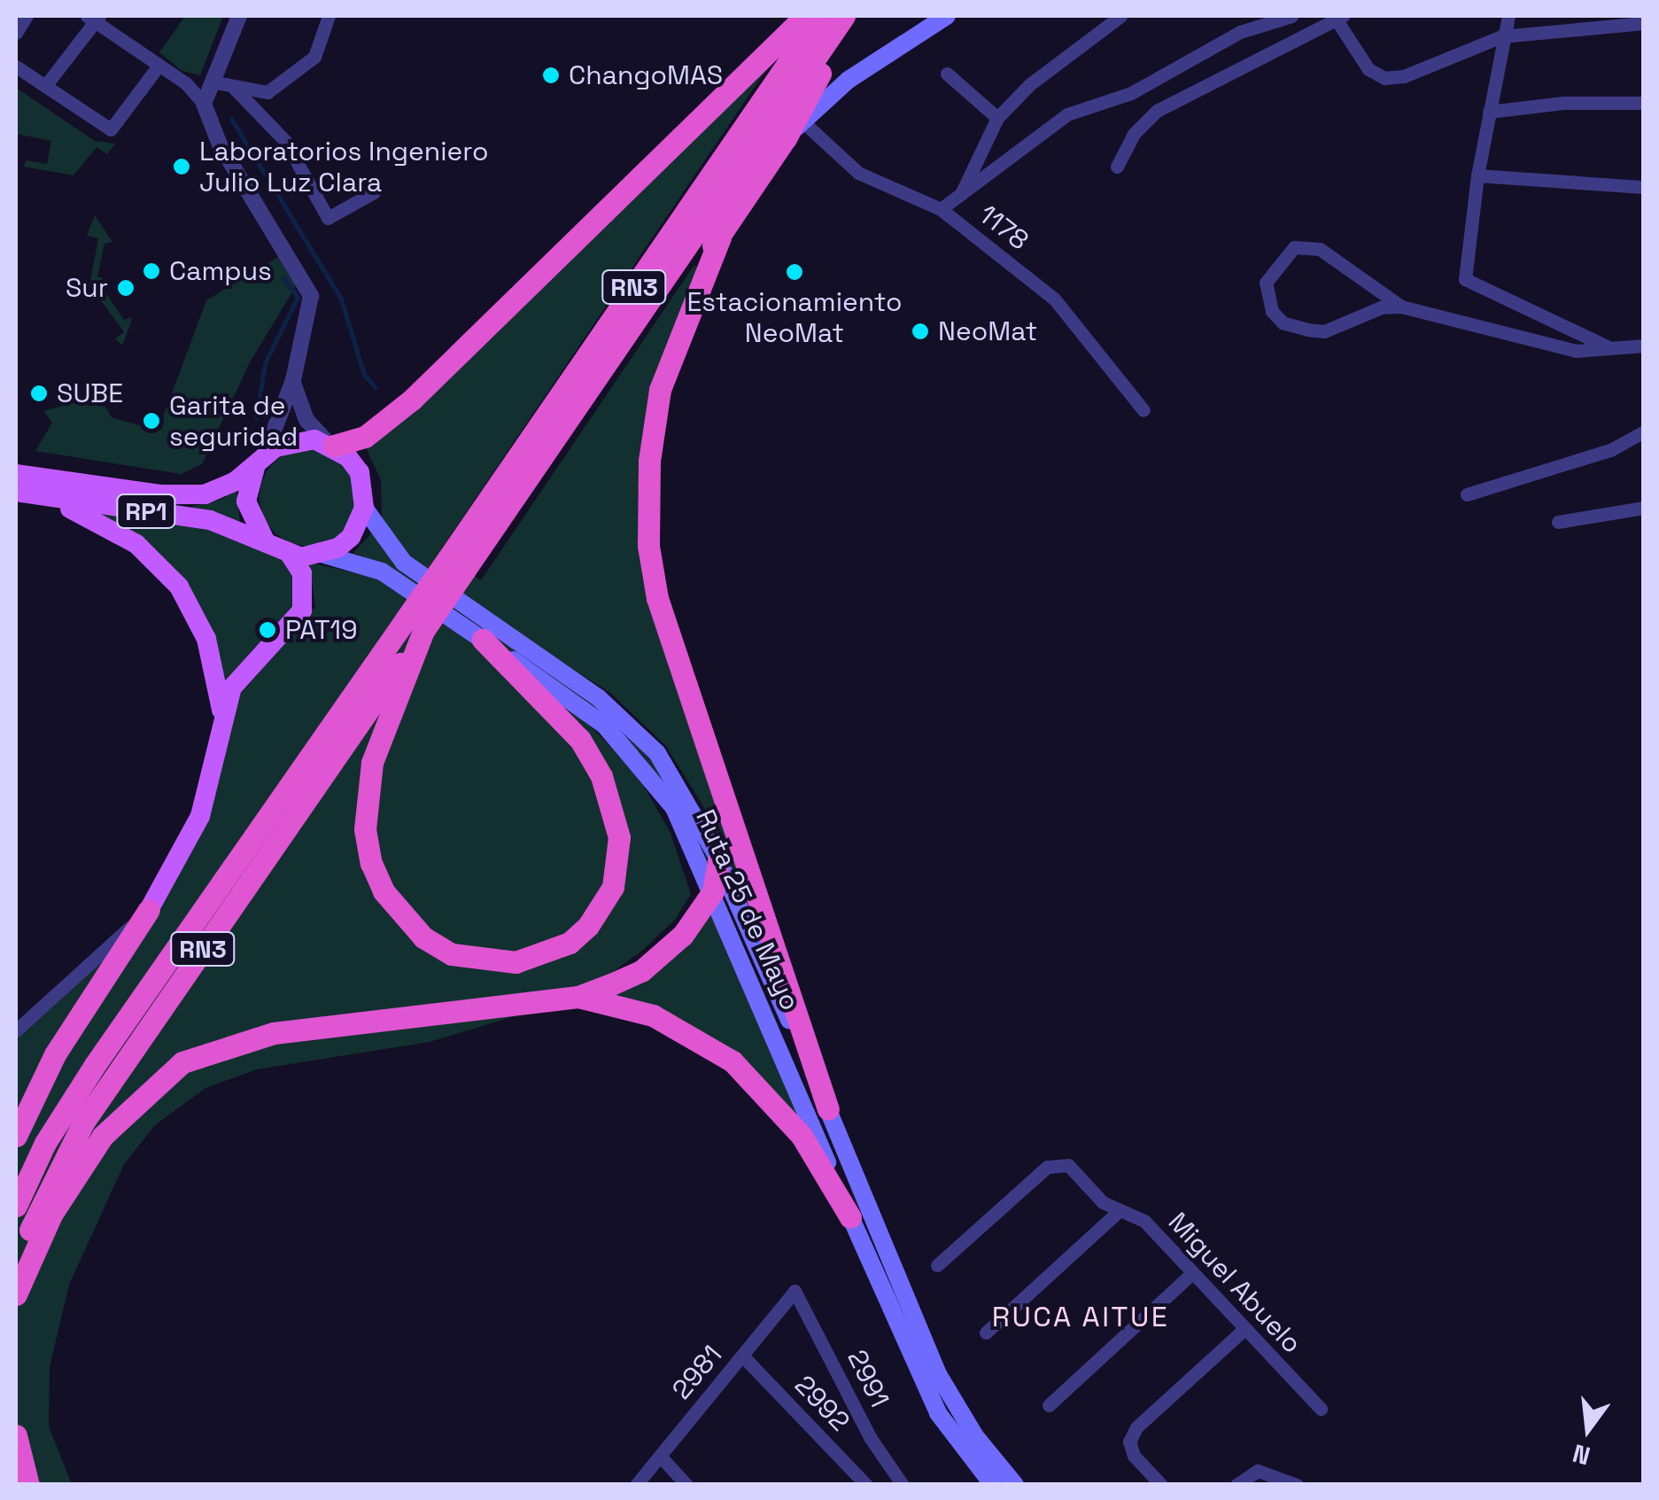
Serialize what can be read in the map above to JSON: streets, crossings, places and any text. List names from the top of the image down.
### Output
{
  "streets": {
    "highway": ["RN3"],
    "main road": ["RP1", "Ruta 25 de Mayo"],
    "street": [
      "1178",
      "Miguel Abuelo",
      "2981",
      "2991",
      "2992"
    ]
  },
  "crossings": [
    ["RP1", "Ruta 25 de Mayo"],
    ["2981", "2991"],
    ["2981", "2992"]
  ],
  "districts": ["RUCA AITUE"],
  "places": [
    "ChangoMAS",
    "Laboratorios Ingeniero Julio Luz Clara",
    "Campus",
    "Estacionamiento NeoMat",
    "Sur",
    "NeoMat",
    "SUBE",
    "Garita de seguridad",
    "PAT19"
  ],
  "north": "bottom"
}
